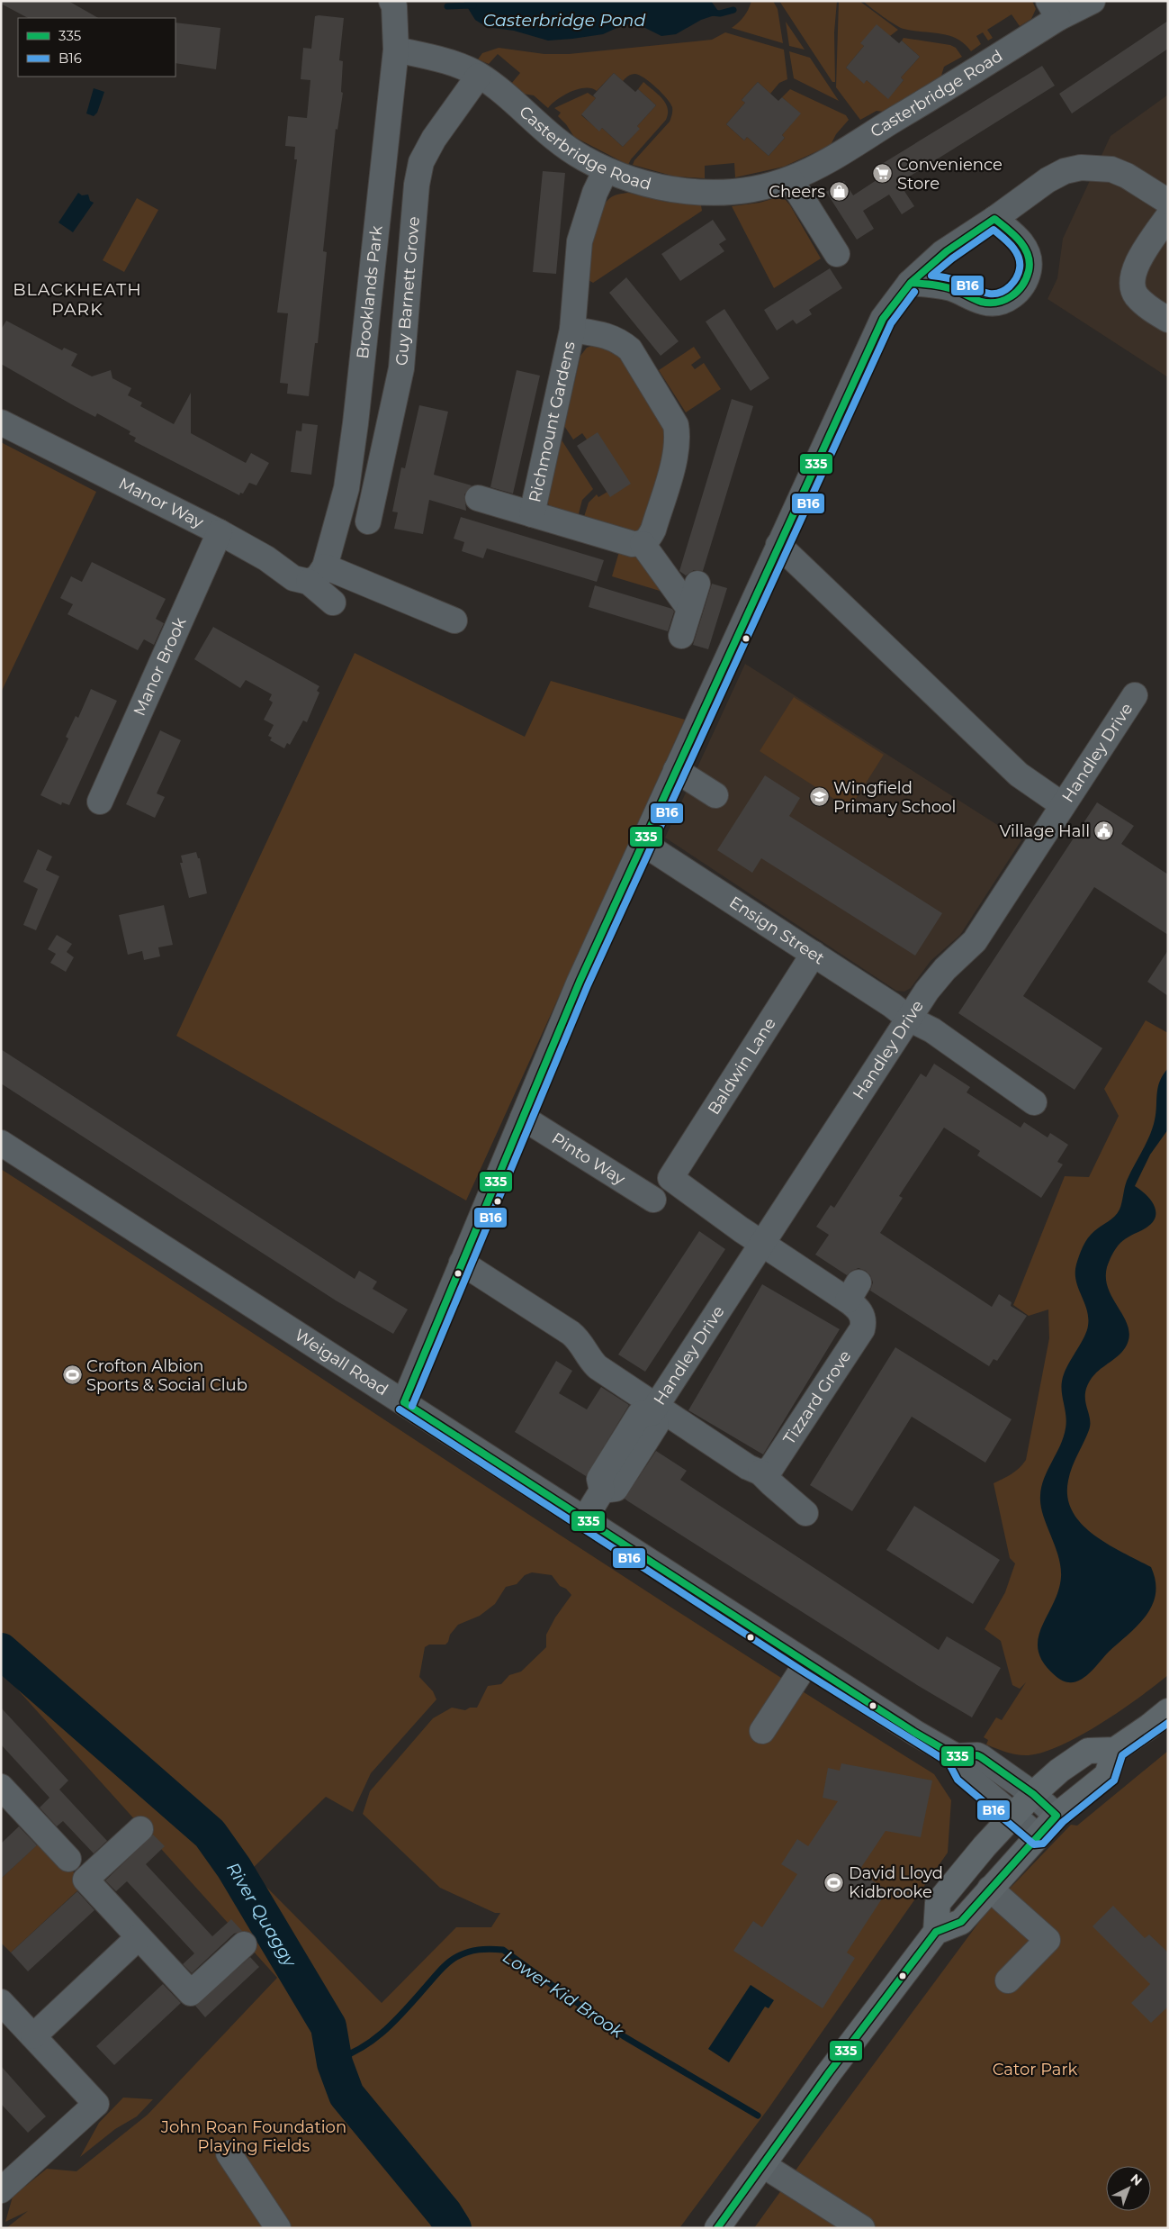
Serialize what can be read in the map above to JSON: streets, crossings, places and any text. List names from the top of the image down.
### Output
{
  "streets": {
    "street": [
      "Casterbridge Road",
      "Guy Barnett Grove",
      "Brooklands Park",
      "Richmount Gardens",
      "Manor Way",
      "Manor Brook",
      "Handley Drive",
      "Ensign Street",
      "Baldwin Lane",
      "Pinto Way",
      "Weigall Road",
      "Tizzard Grove"
    ]
  },
  "crossings": [
    ["Casterbridge Road", "Guy Barnett Grove"],
    ["Casterbridge Road", "Brooklands Park"],
    ["Casterbridge Road", "Richmount Gardens"],
    ["Brooklands Park", "Manor Way"],
    ["Manor Way", "Manor Brook"],
    ["Handley Drive", "Ensign Street"],
    ["Handley Drive", "Weigall Road"],
    ["Handley Drive", "Tizzard Grove"],
    ["Ensign Street", "Baldwin Lane"],
    ["Baldwin Lane", "Tizzard Grove"]
  ],
  "districts": ["BLACKHEATH PARK"],
  "water": ["Casterbridge Pond", "River Quaggy", "Lower Kid Brook"],
  "parks": ["Cator Park", "John Roan Foundation Playing Fields"],
  "places": {
    "supermarket": ["Convenience Store"],
    "shop": ["Cheers"],
    "school or university": ["Wingfield Primary School"],
    "public building": ["Village Hall"],
    "sports": ["Crofton Albion Sports & Social Club", "David Lloyd Kidbrooke"]
  },
  "lines": ["transit line 335", "transit line B16"],
  "legend": ["335", "B16"],
  "north": "top right"
}
